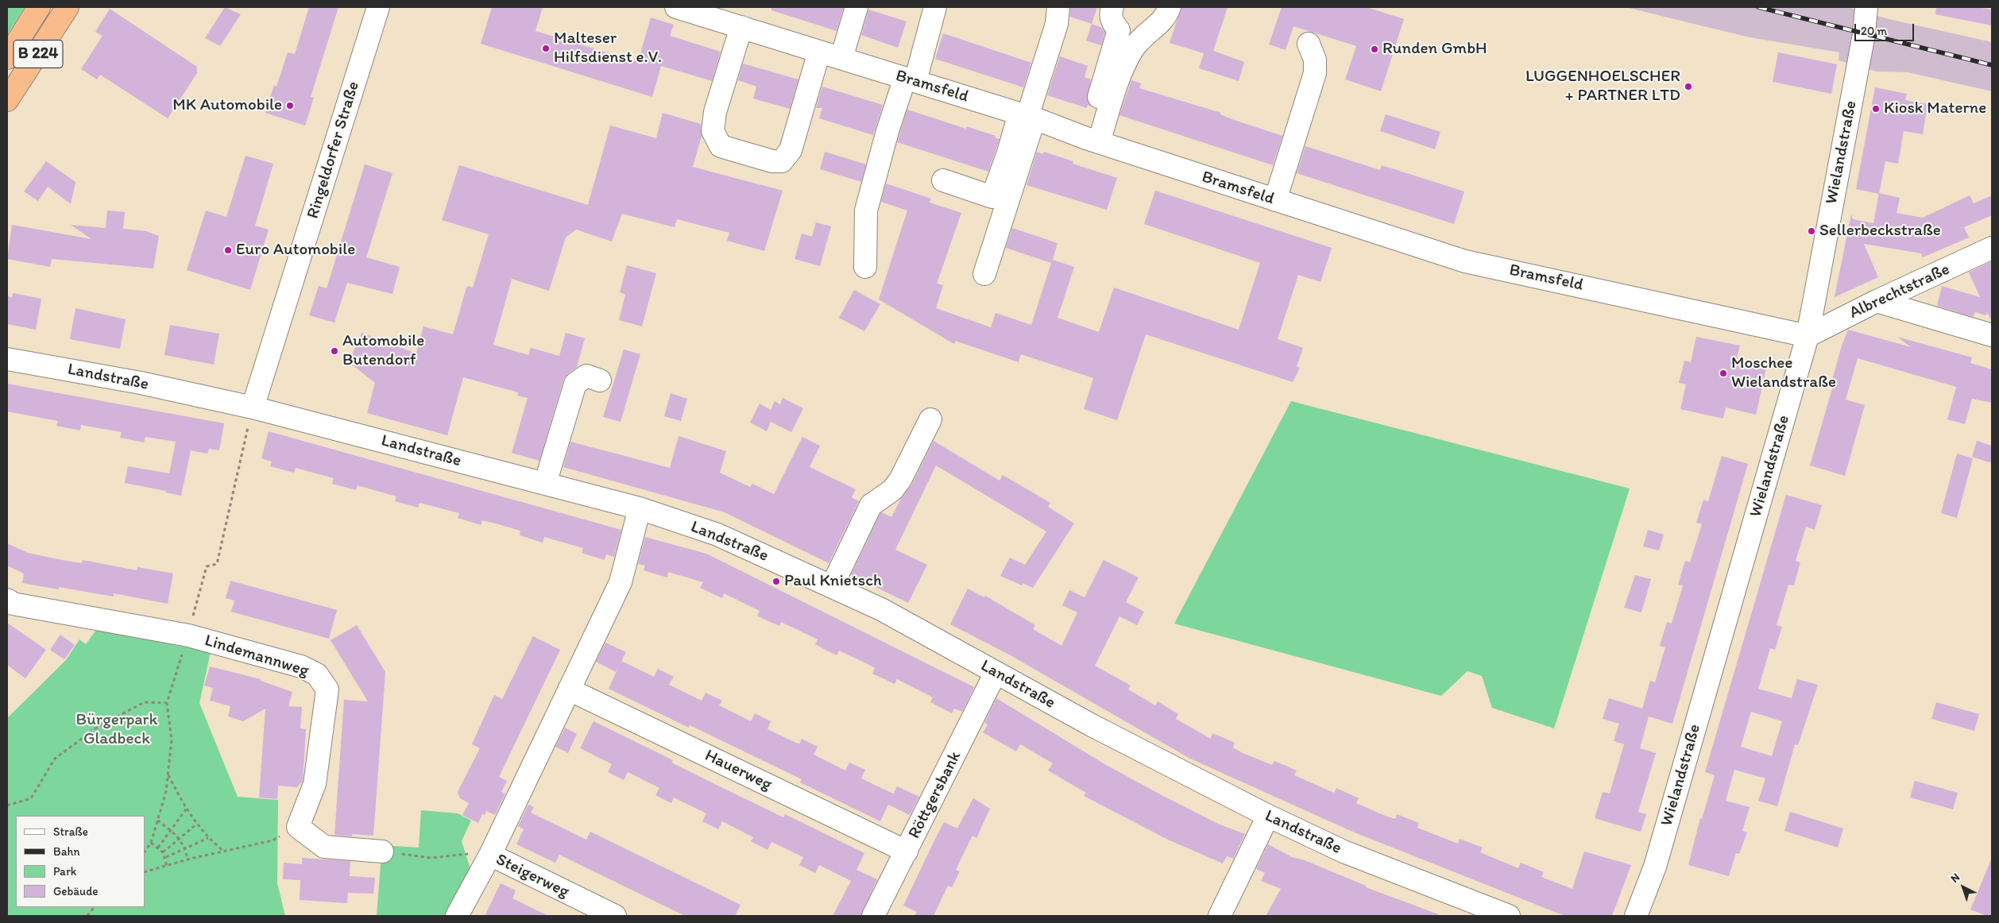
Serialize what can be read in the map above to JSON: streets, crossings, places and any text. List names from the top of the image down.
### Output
{
  "streets": {
    "highway": ["B 224"],
    "street": [
      "Bramsfeld",
      "Ringeldorfer Straße",
      "Wielandstraße",
      "Albrechtstraße",
      "Landstraße",
      "Lindemannweg",
      "Hauerweg",
      "Röttgersbank",
      "Steigerweg"
    ]
  },
  "crossings": [
    ["Bramsfeld", "Wielandstraße"],
    ["Bramsfeld", "Albrechtstraße"],
    ["Ringeldorfer Straße", "Landstraße"],
    ["Wielandstraße", "Albrechtstraße"],
    ["Landstraße", "Röttgersbank"],
    ["Hauerweg", "Röttgersbank"]
  ],
  "parks": ["Bürgerpark Gladbeck"],
  "places": [
    "Malteser Hilfsdienst e.V.",
    "Runden GmbH",
    "LUGGENHOELSCHER + PARTNER LTD",
    "MK Automobile",
    "Kiosk Materne",
    "Sellerbeckstraße",
    "Euro Automobile",
    "Automobile Butendorf",
    "Moschee Wielandstraße",
    "Paul Knietsch"
  ],
  "legend": [
    "Straße",
    "Bahn",
    "Park",
    "Gebäude"
  ],
  "scale_bar": "20 m",
  "north": "top left"
}
